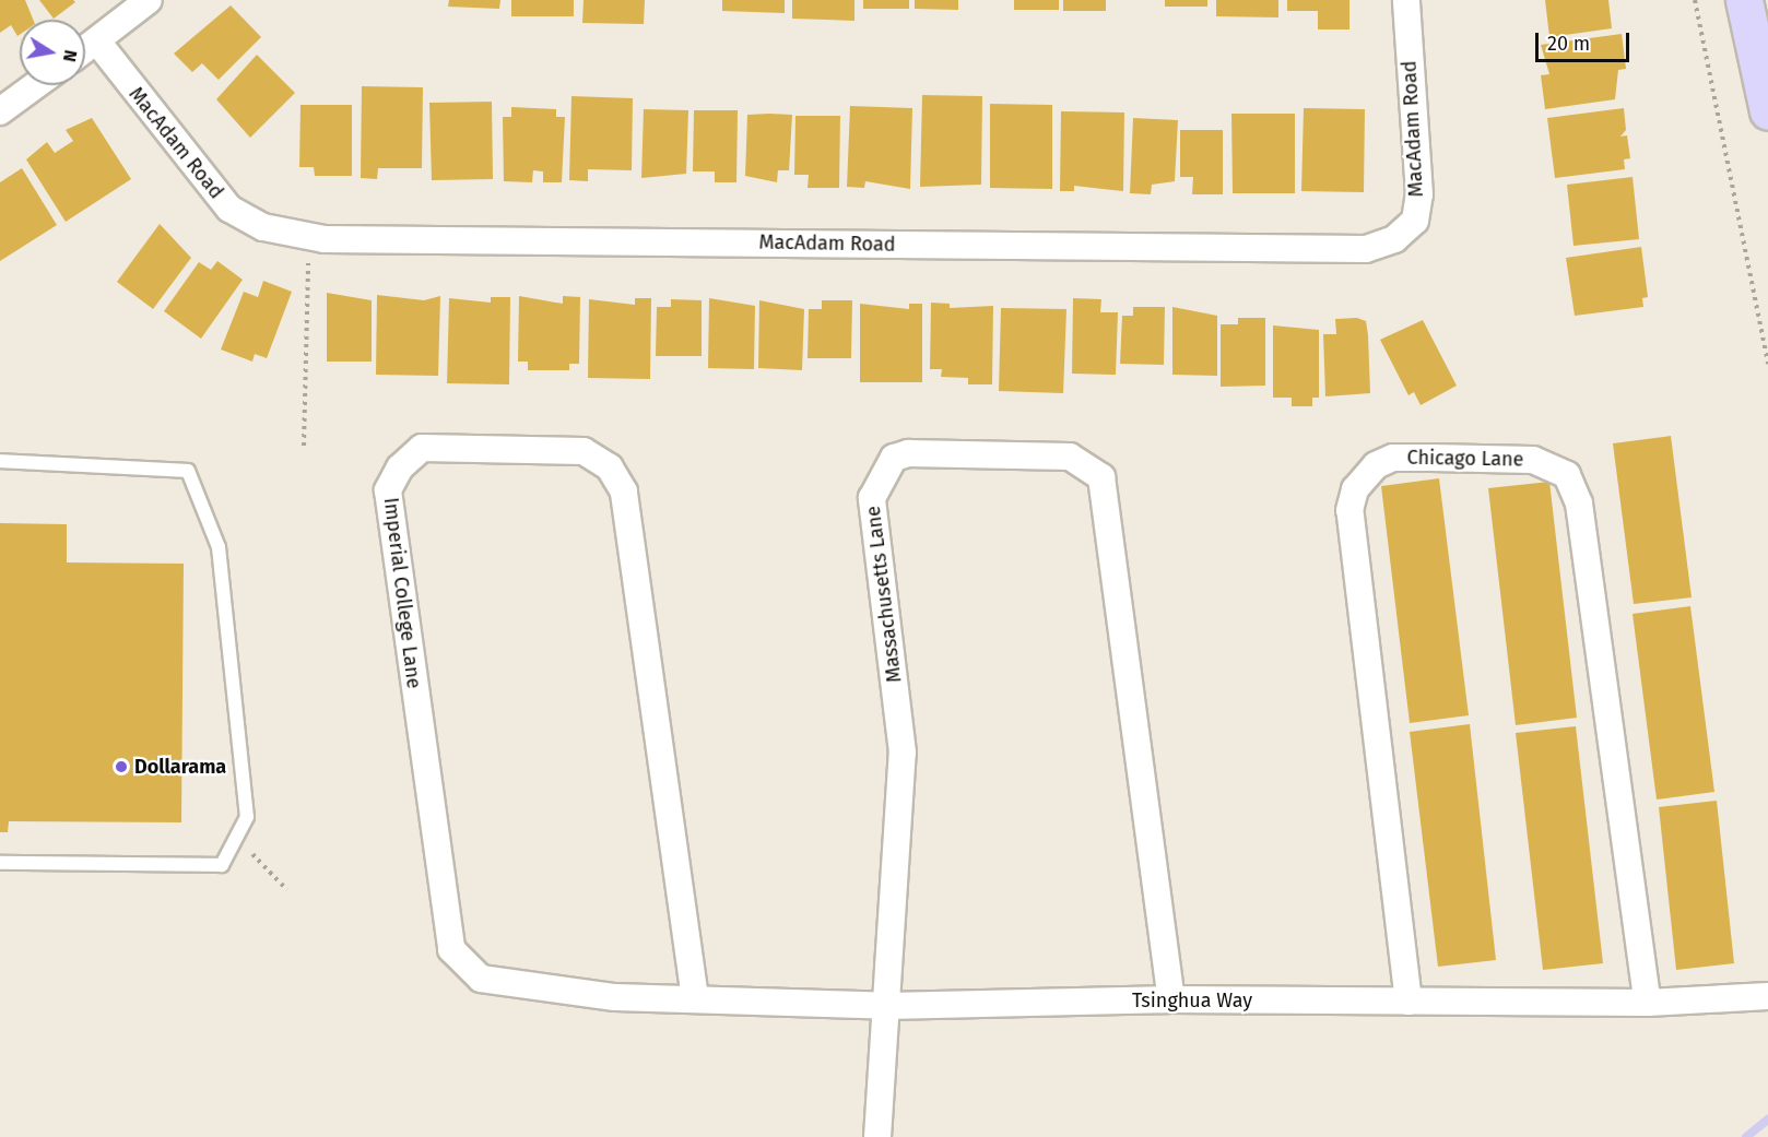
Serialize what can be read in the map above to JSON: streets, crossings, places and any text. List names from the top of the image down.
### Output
{
  "streets": {
    "street": [
      "MacAdam Road",
      "Chicago Lane",
      "Imperial College Lane",
      "Massachusetts Lane",
      "Tsinghua Way"
    ]
  },
  "crossings": [
    ["Chicago Lane", "Tsinghua Way"],
    ["Imperial College Lane", "Tsinghua Way"],
    ["Massachusetts Lane", "Tsinghua Way"]
  ],
  "places": ["Dollarama"],
  "scale_bar": "20 m",
  "north": "right"
}
